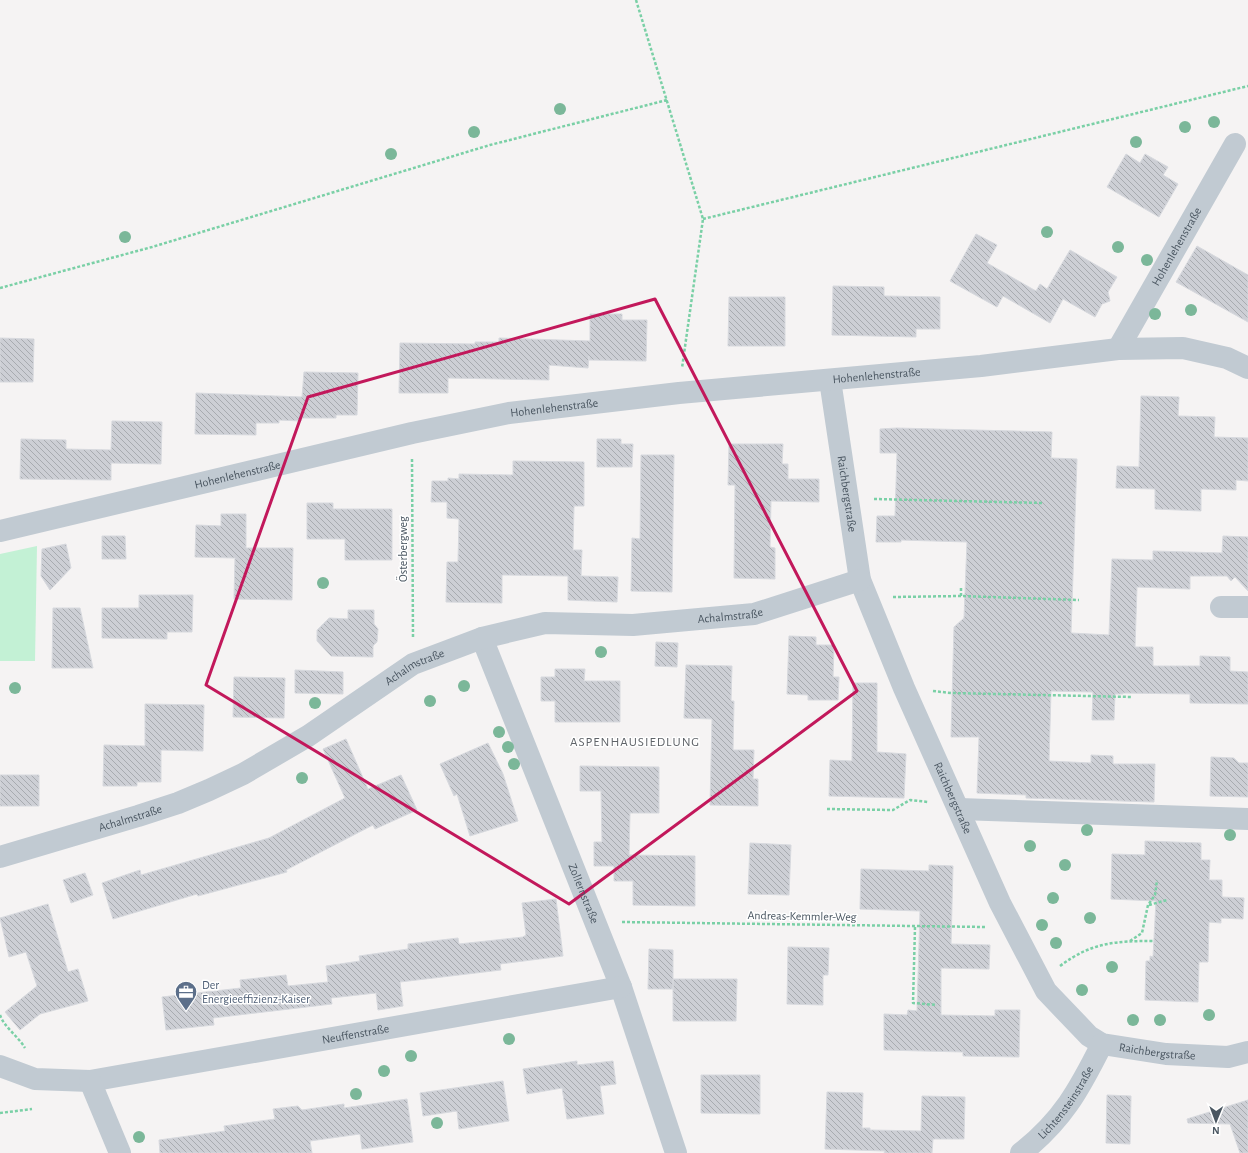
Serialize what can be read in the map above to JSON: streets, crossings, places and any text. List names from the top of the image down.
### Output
{
  "streets": {
    "street": [
      "Hohenlehenstraße",
      "Raichbergstraße",
      "Achalmstraße",
      "Zollernstraße",
      "Neuffenstraße",
      "Lichtensteinstraße"
    ],
    "path": ["Österbergweg", "Andreas-Kemmler-Weg"]
  },
  "crossings": [
    ["Hohenlehenstraße", "Raichbergstraße"],
    ["Hohenlehenstraße", "Österbergweg"],
    ["Raichbergstraße", "Achalmstraße"],
    ["Raichbergstraße", "Andreas-Kemmler-Weg"],
    ["Raichbergstraße", "Lichtensteinstraße"],
    ["Österbergweg", "Achalmstraße"],
    ["Achalmstraße", "Zollernstraße"],
    ["Zollernstraße", "Andreas-Kemmler-Weg"],
    ["Zollernstraße", "Neuffenstraße"]
  ],
  "districts": ["ASPENHAUSIEDLUNG"],
  "places": {
    "office": ["Der Energieeffizienz-Kaiser"]
  },
  "north": "bottom"
}
